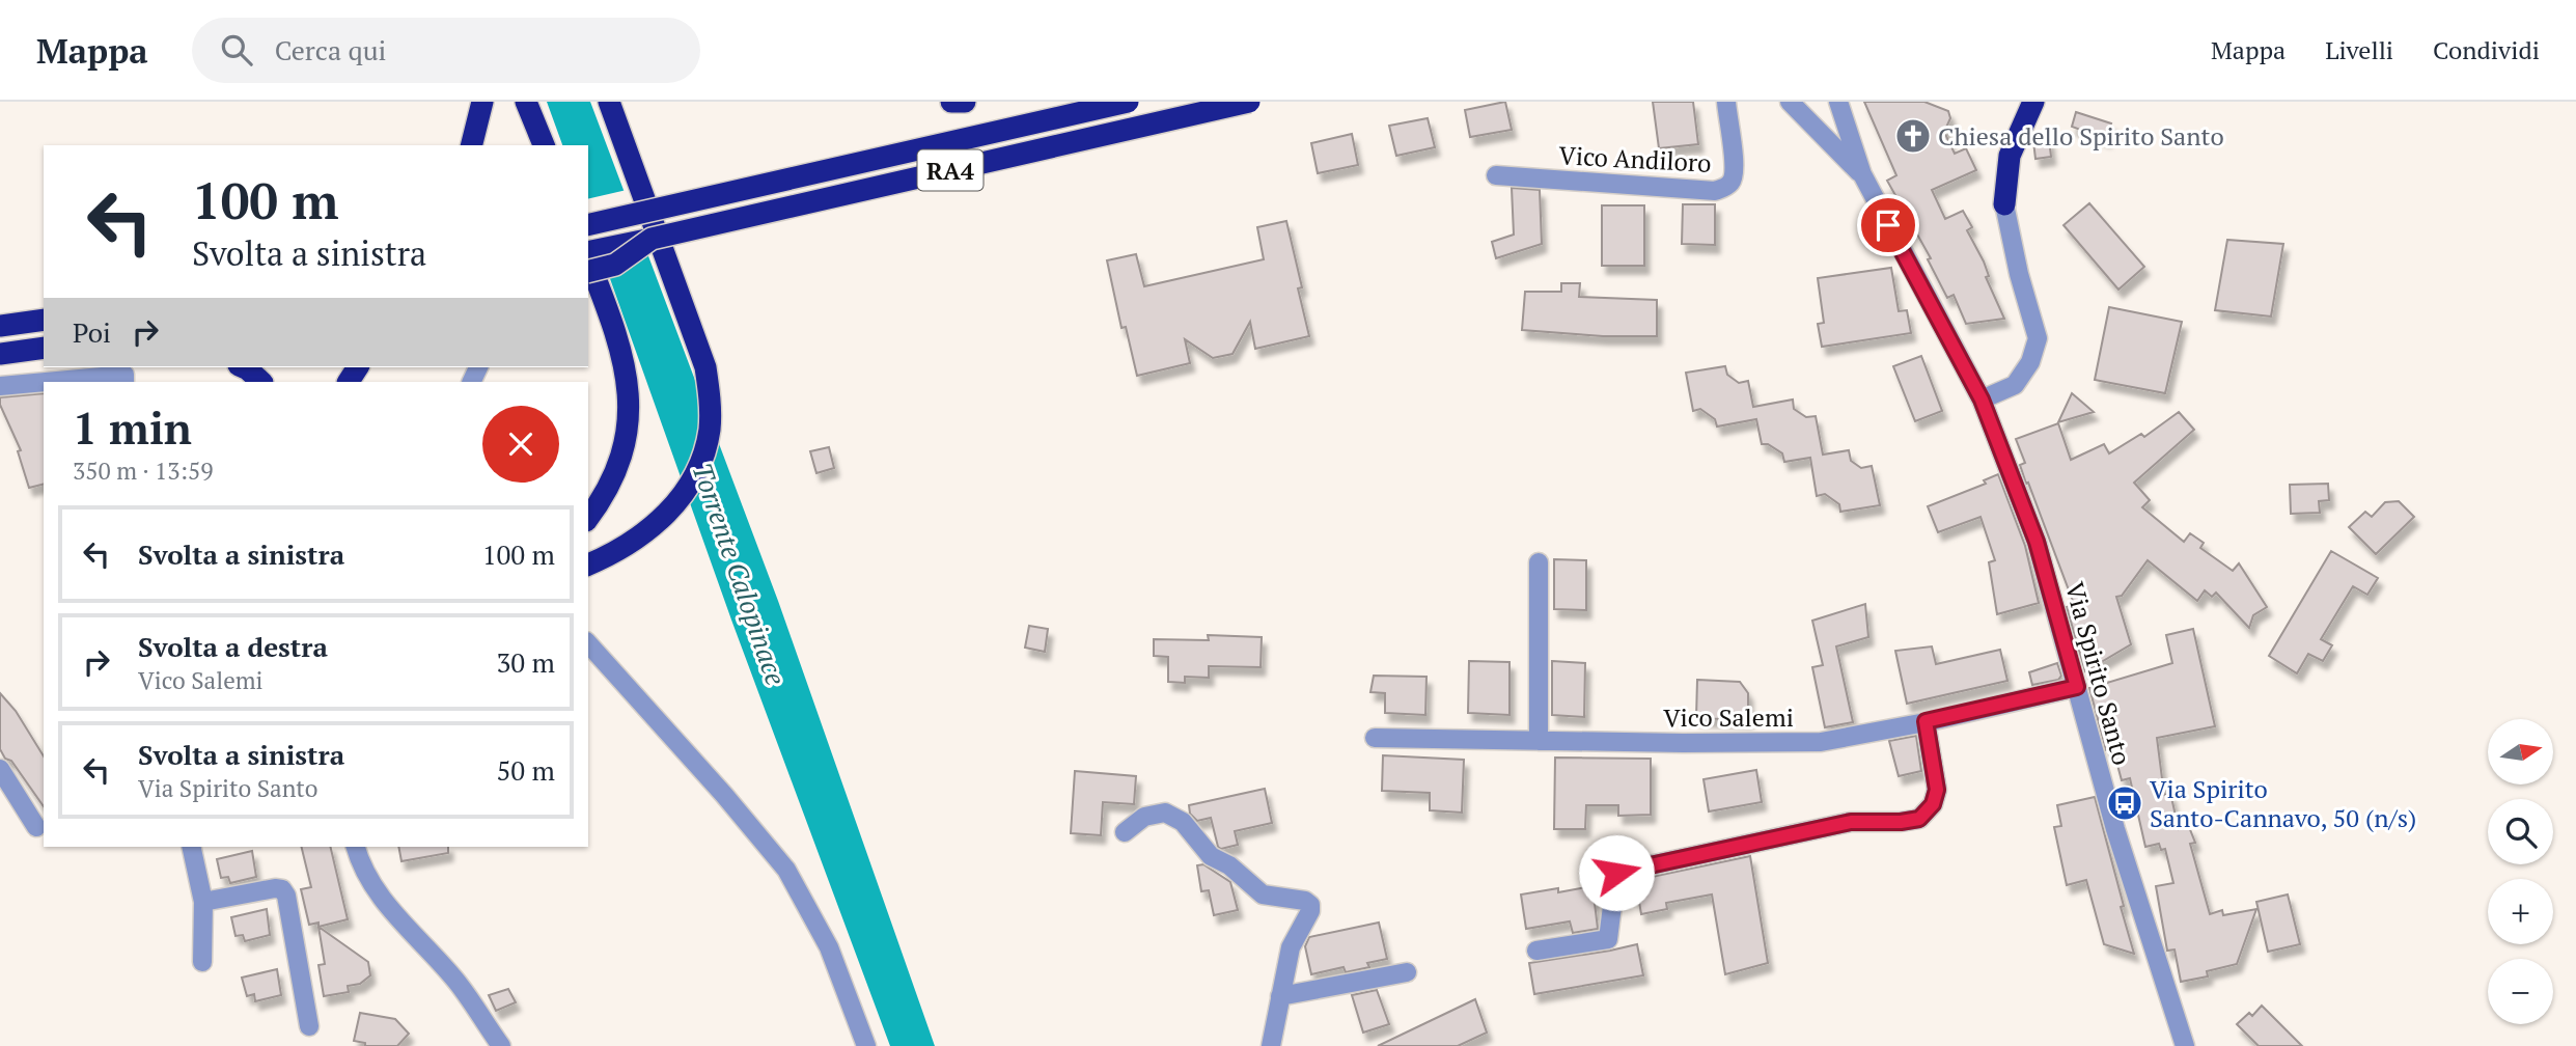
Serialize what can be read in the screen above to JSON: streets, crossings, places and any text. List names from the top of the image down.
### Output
{
  "streets": {
    "highway": ["RA4"],
    "street": ["Vico Andiloro", "Via Spirito Santo", "Vico Salemi"]
  },
  "crossings": [
    ["Via Spirito Santo", "Vico Salemi"]
  ],
  "water": ["Torrente Calopinace"],
  "places": {
    "church": ["Chiesa dello Spirito Santo"],
    "bus stop": ["Via Spirito Santo-Cannavo, 50 (n/s)"]
  },
  "north": "right",
  "page": {
    "header": "Mappa",
    "search": "Cerca qui",
    "nav": ["Mappa", "Livelli", "Condividi"],
    "turn": ["100 m", "Svolta a sinistra"],
    "then": "Poi",
    "heading": ["1 min", "350 m · 13:59"],
    "list": [
      {
        "name": "Svolta a sinistra",
        "value": "100 m"
      },
      {
        "name": "Svolta a destra",
        "note": "Vico Salemi",
        "value": "30 m"
      },
      {
        "name": "Svolta a sinistra",
        "note": "Via Spirito Santo",
        "value": "50 m"
      }
    ],
    "map_buttons": ["+", "−"]
  }
}
